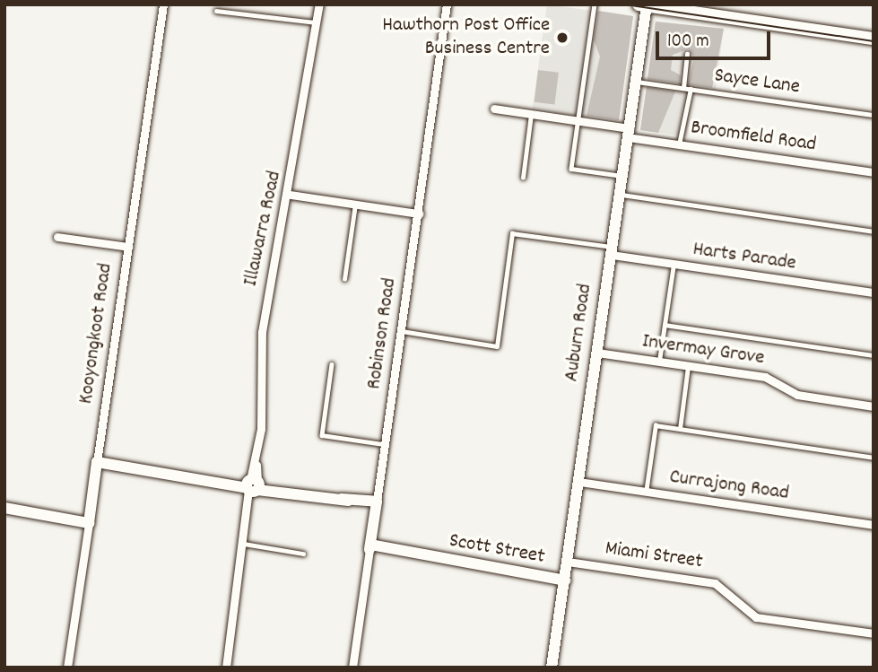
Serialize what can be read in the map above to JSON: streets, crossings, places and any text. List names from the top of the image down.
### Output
{
  "streets": {
    "main road": [
      "Auburn Road",
      "Kooyongkoot Road",
      "Robinson Road",
      "Scott Street"
    ],
    "street": [
      "Broomfield Road",
      "Illawarra Road",
      "Harts Parade",
      "Invermay Grove",
      "Currajong Road",
      "Miami Street"
    ],
    "lane": ["Sayce Lane"]
  },
  "crossings": [
    ["Sayce Lane", "Auburn Road"],
    ["Broomfield Road", "Auburn Road"],
    ["Harts Parade", "Auburn Road"],
    ["Auburn Road", "Invermay Grove"],
    ["Auburn Road", "Currajong Road"],
    ["Auburn Road", "Scott Street"],
    ["Auburn Road", "Miami Street"],
    ["Robinson Road", "Scott Street"]
  ],
  "places": ["Hawthorn Post Office Business Centre"],
  "scale_bar": "100 m"
}
